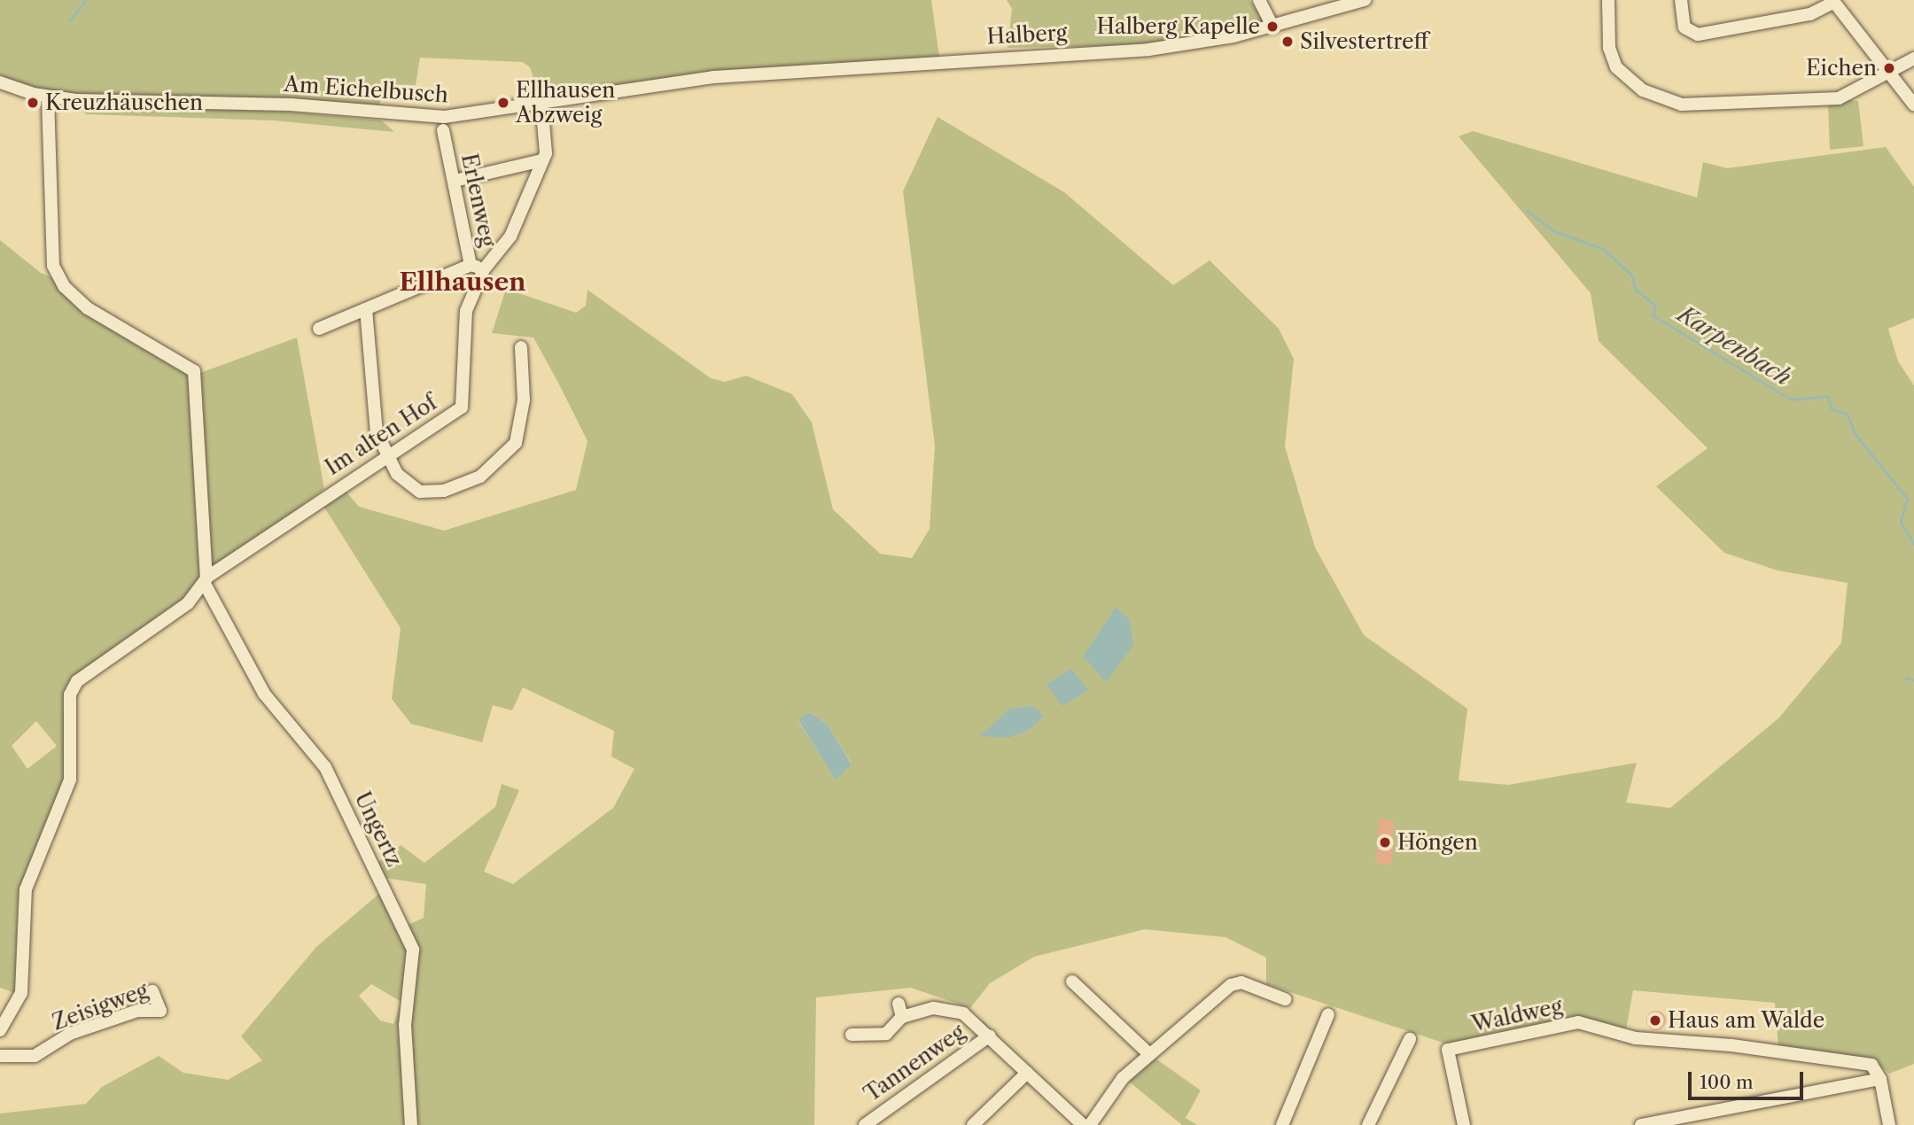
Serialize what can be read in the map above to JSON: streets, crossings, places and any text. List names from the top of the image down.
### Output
{
  "streets": {
    "street": [
      "Halberg",
      "Am Eichelbusch",
      "Erlenweg",
      "Im alten Hof",
      "Ungertz",
      "Zeisigweg",
      "Waldweg",
      "Tannenweg"
    ]
  },
  "crossings": [
    ["Halberg", "Am Eichelbusch"],
    ["Am Eichelbusch", "Im alten Hof"],
    ["Erlenweg", "Im alten Hof"],
    ["Im alten Hof", "Ungertz"]
  ],
  "districts": ["Ellhausen"],
  "water": ["Karpenbach"],
  "places": [
    "Halberg Kapelle",
    "Silvestertreff",
    "Eichen",
    "Kreuzhäuschen",
    "Ellhausen Abzweig",
    "Höngen",
    "Haus am Walde"
  ],
  "scale_bar": "100 m"
}
